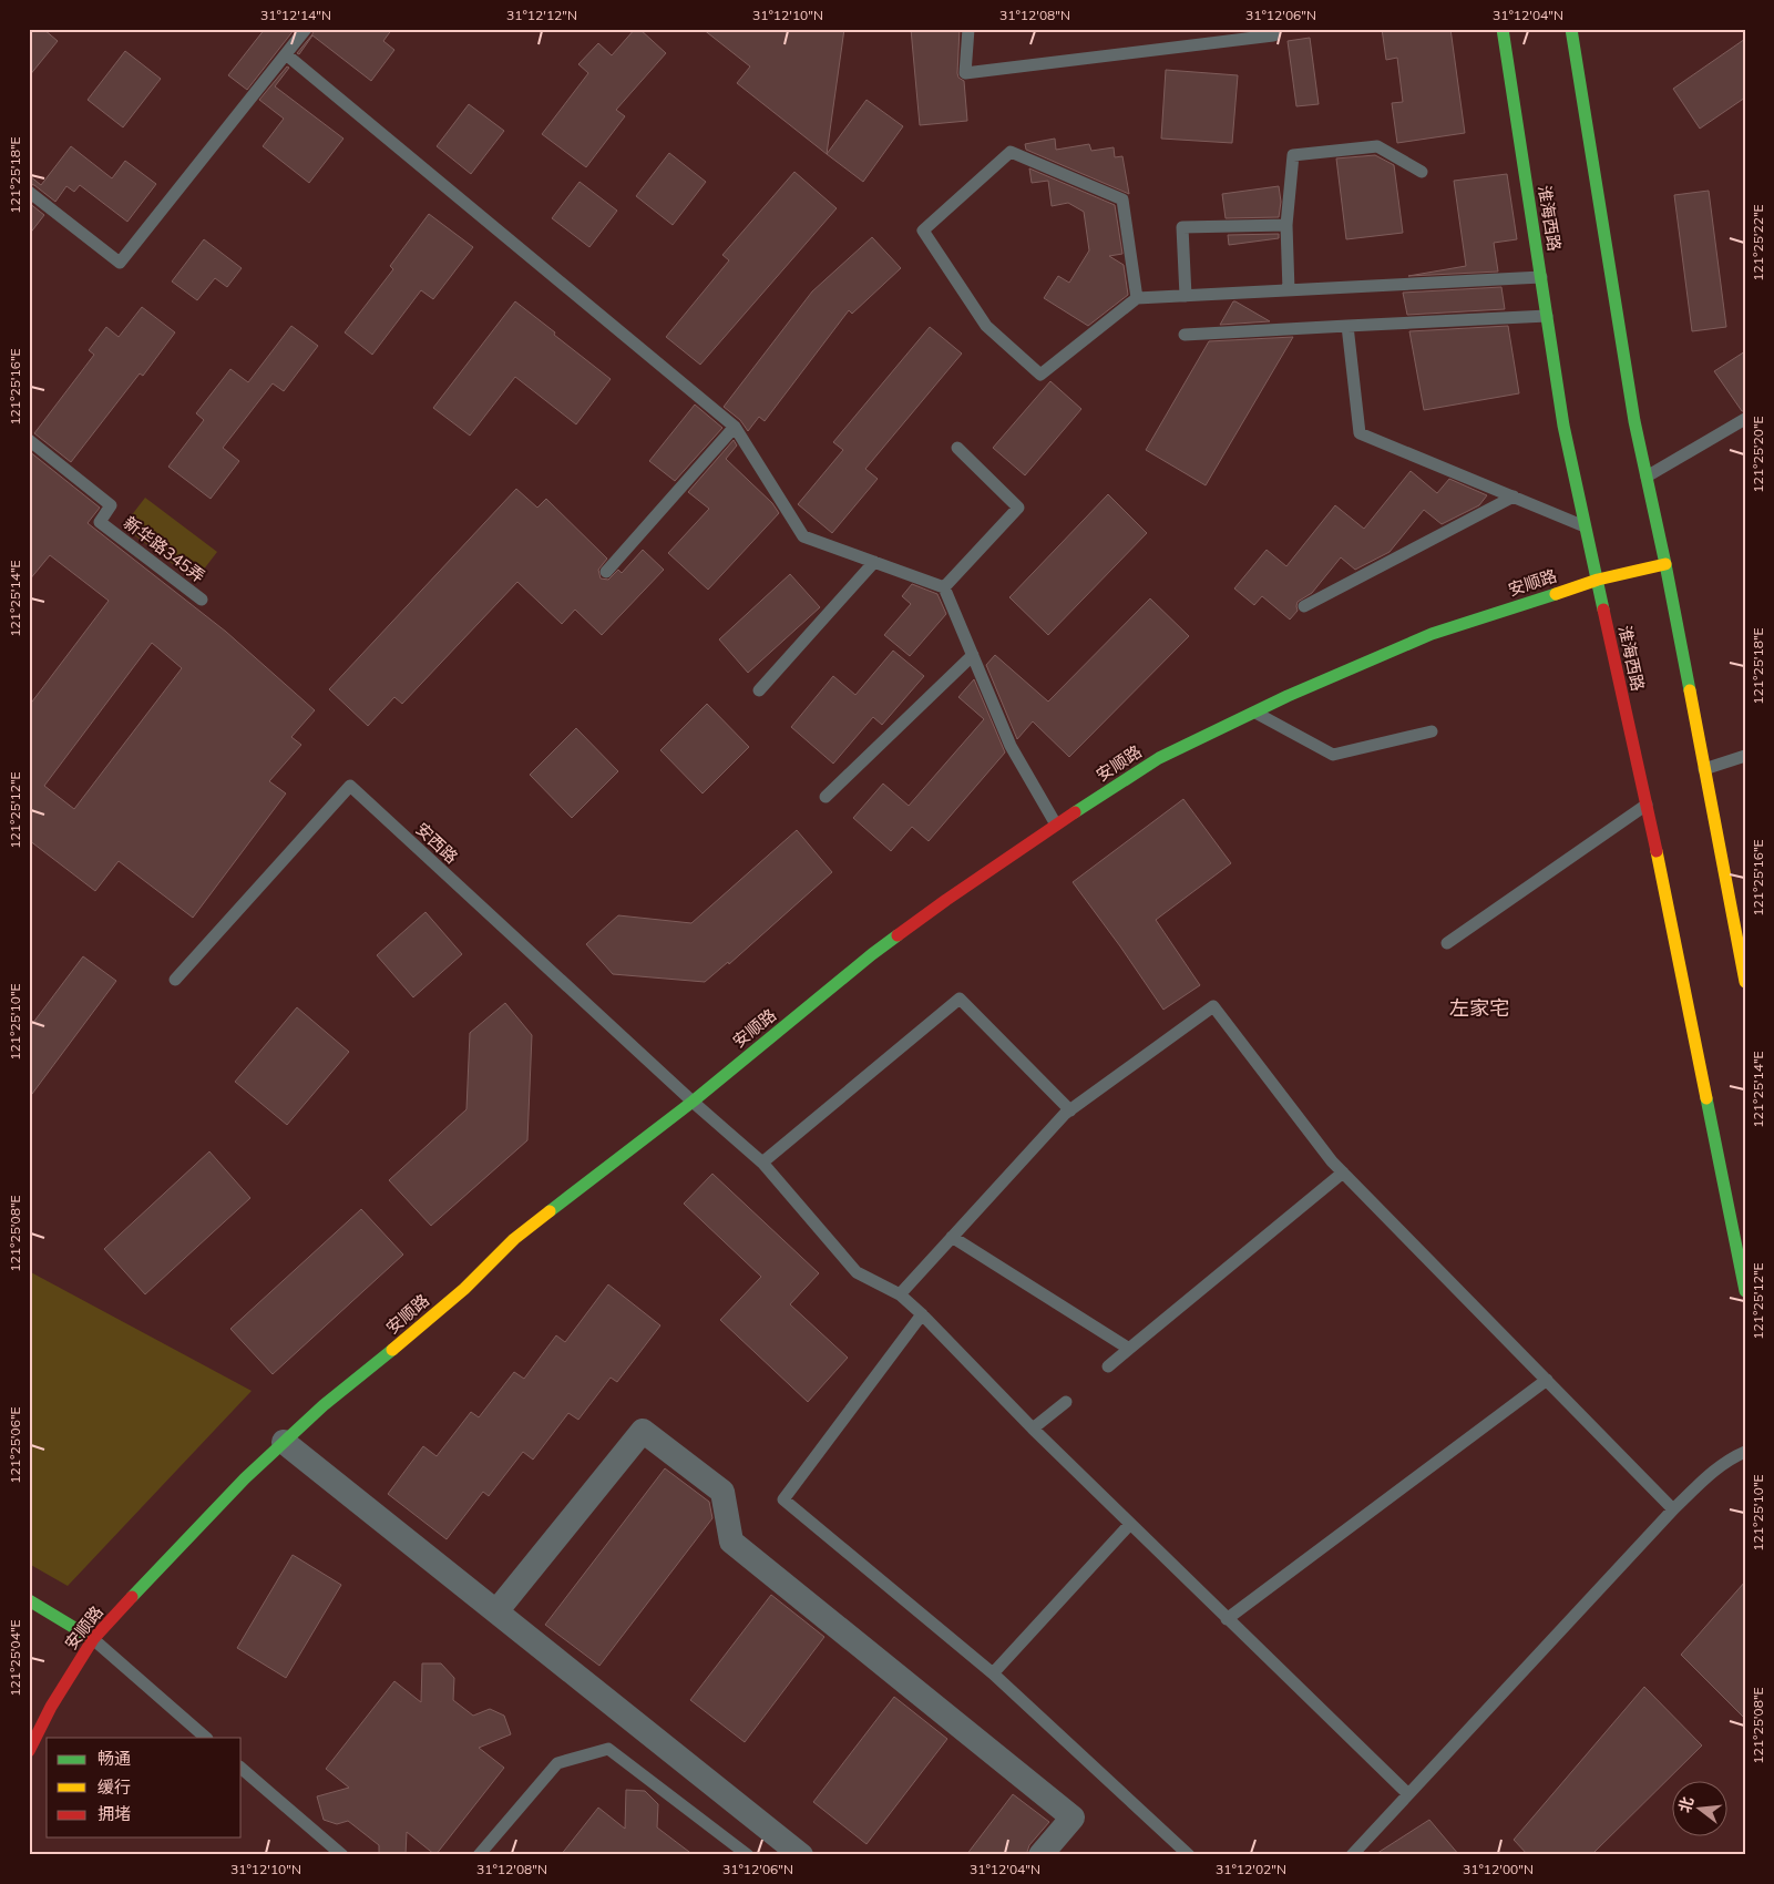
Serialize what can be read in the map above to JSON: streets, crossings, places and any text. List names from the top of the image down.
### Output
{
  "streets": {
    "main road": ["淮海西路", "安顺路"],
    "lane": ["新华路345弄", "安西路"]
  },
  "crossings": [
    ["淮海西路", "安顺路"],
    ["安顺路", "安西路"]
  ],
  "districts": ["左家宅"],
  "legend": ["畅通", "缓行", "拥堵"],
  "north": "left",
  "coordinates": [
    "31°12'14\"N",
    "31°12'12\"N",
    "31°12'10\"N",
    "31°12'08\"N",
    "31°12'06\"N",
    "31°12'04\"N",
    "121°25'18\"E",
    "121°25'22\"E",
    "121°25'16\"E",
    "121°25'20\"E",
    "121°25'14\"E",
    "121°25'12\"E",
    "121°25'10\"E",
    "121°25'08\"E",
    "121°25'06\"E",
    "121°25'04\"E",
    "31°12'02\"N",
    "31°12'00\"N"
  ]
}
